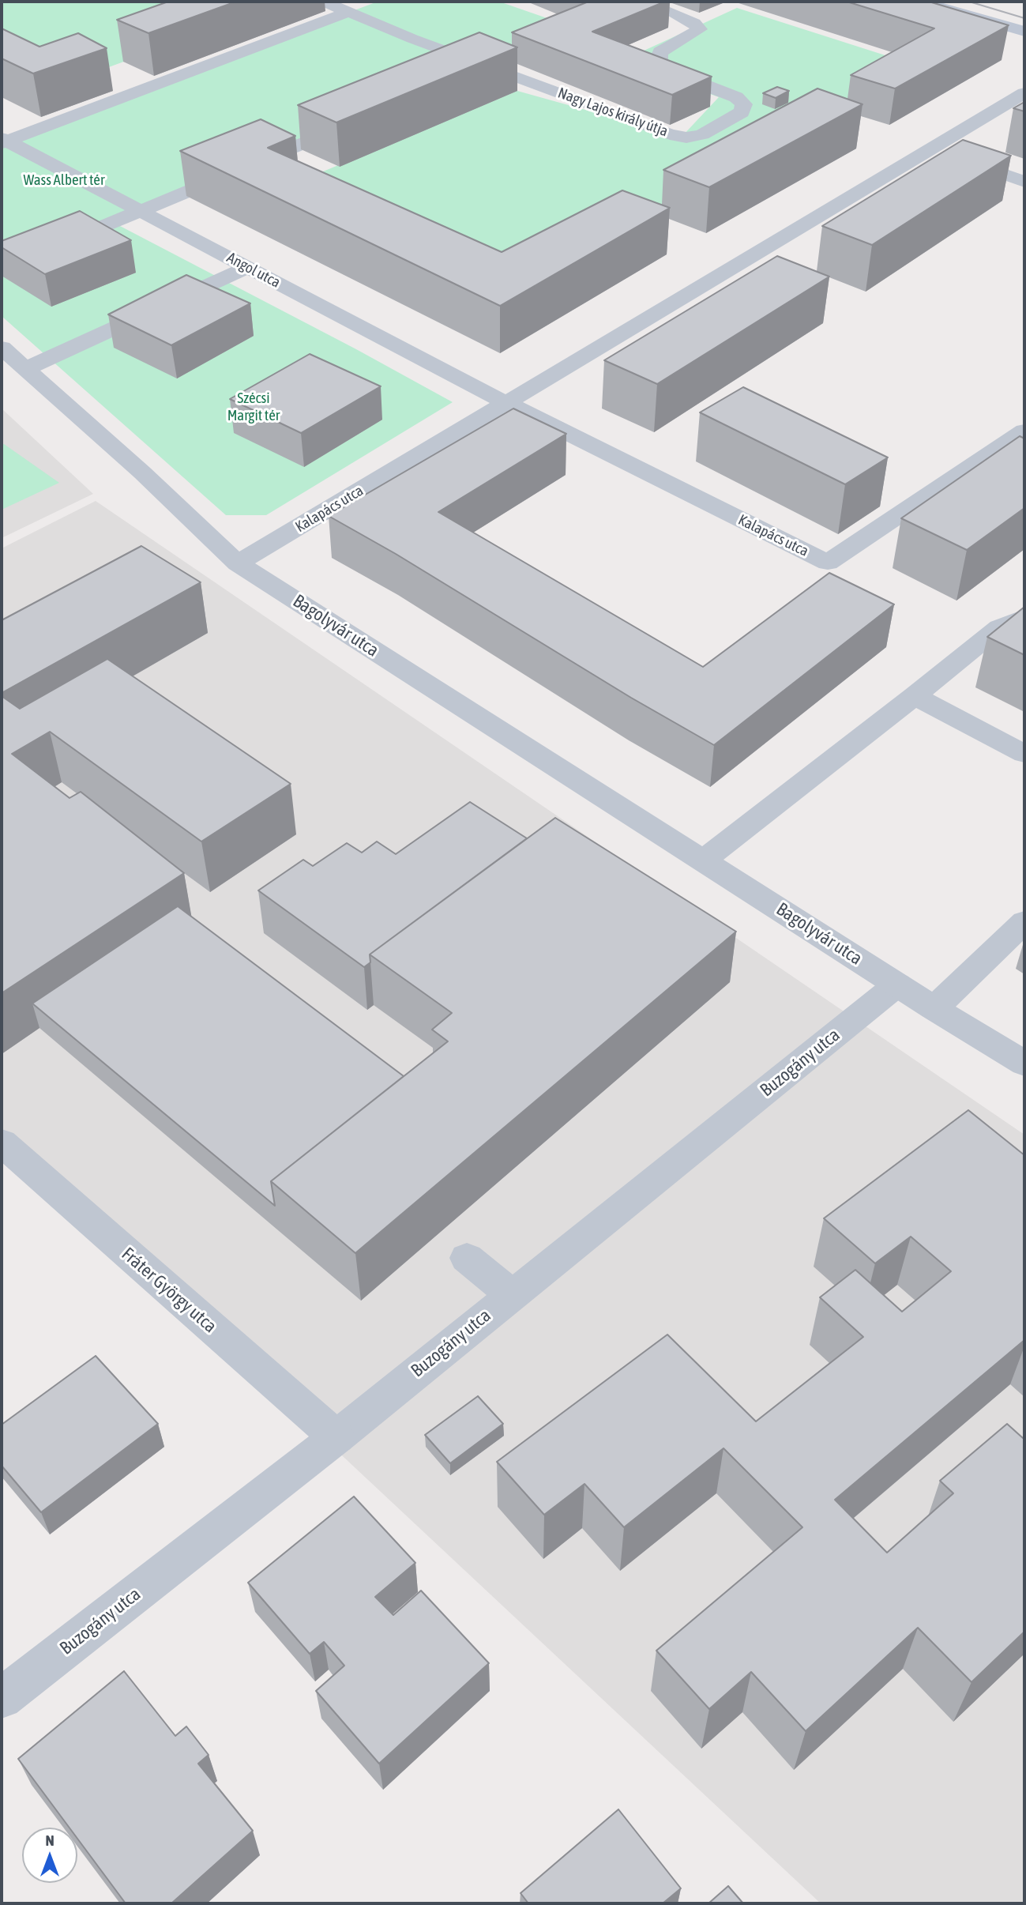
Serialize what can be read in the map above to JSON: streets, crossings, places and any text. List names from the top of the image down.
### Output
{
  "streets": {
    "street": [
      "Nagy Lajos király útja",
      "Angol utca",
      "Kalapács utca",
      "Bagolyvár utca",
      "Buzogány utca",
      "Fráter György utca"
    ]
  },
  "crossings": [
    ["Angol utca", "Kalapács utca"],
    ["Kalapács utca", "Bagolyvár utca"],
    ["Bagolyvár utca", "Buzogány utca"],
    ["Buzogány utca", "Fráter György utca"]
  ],
  "parks": ["Wass Albert tér", "Szécsi Margit tér"],
  "north": "top"
}
